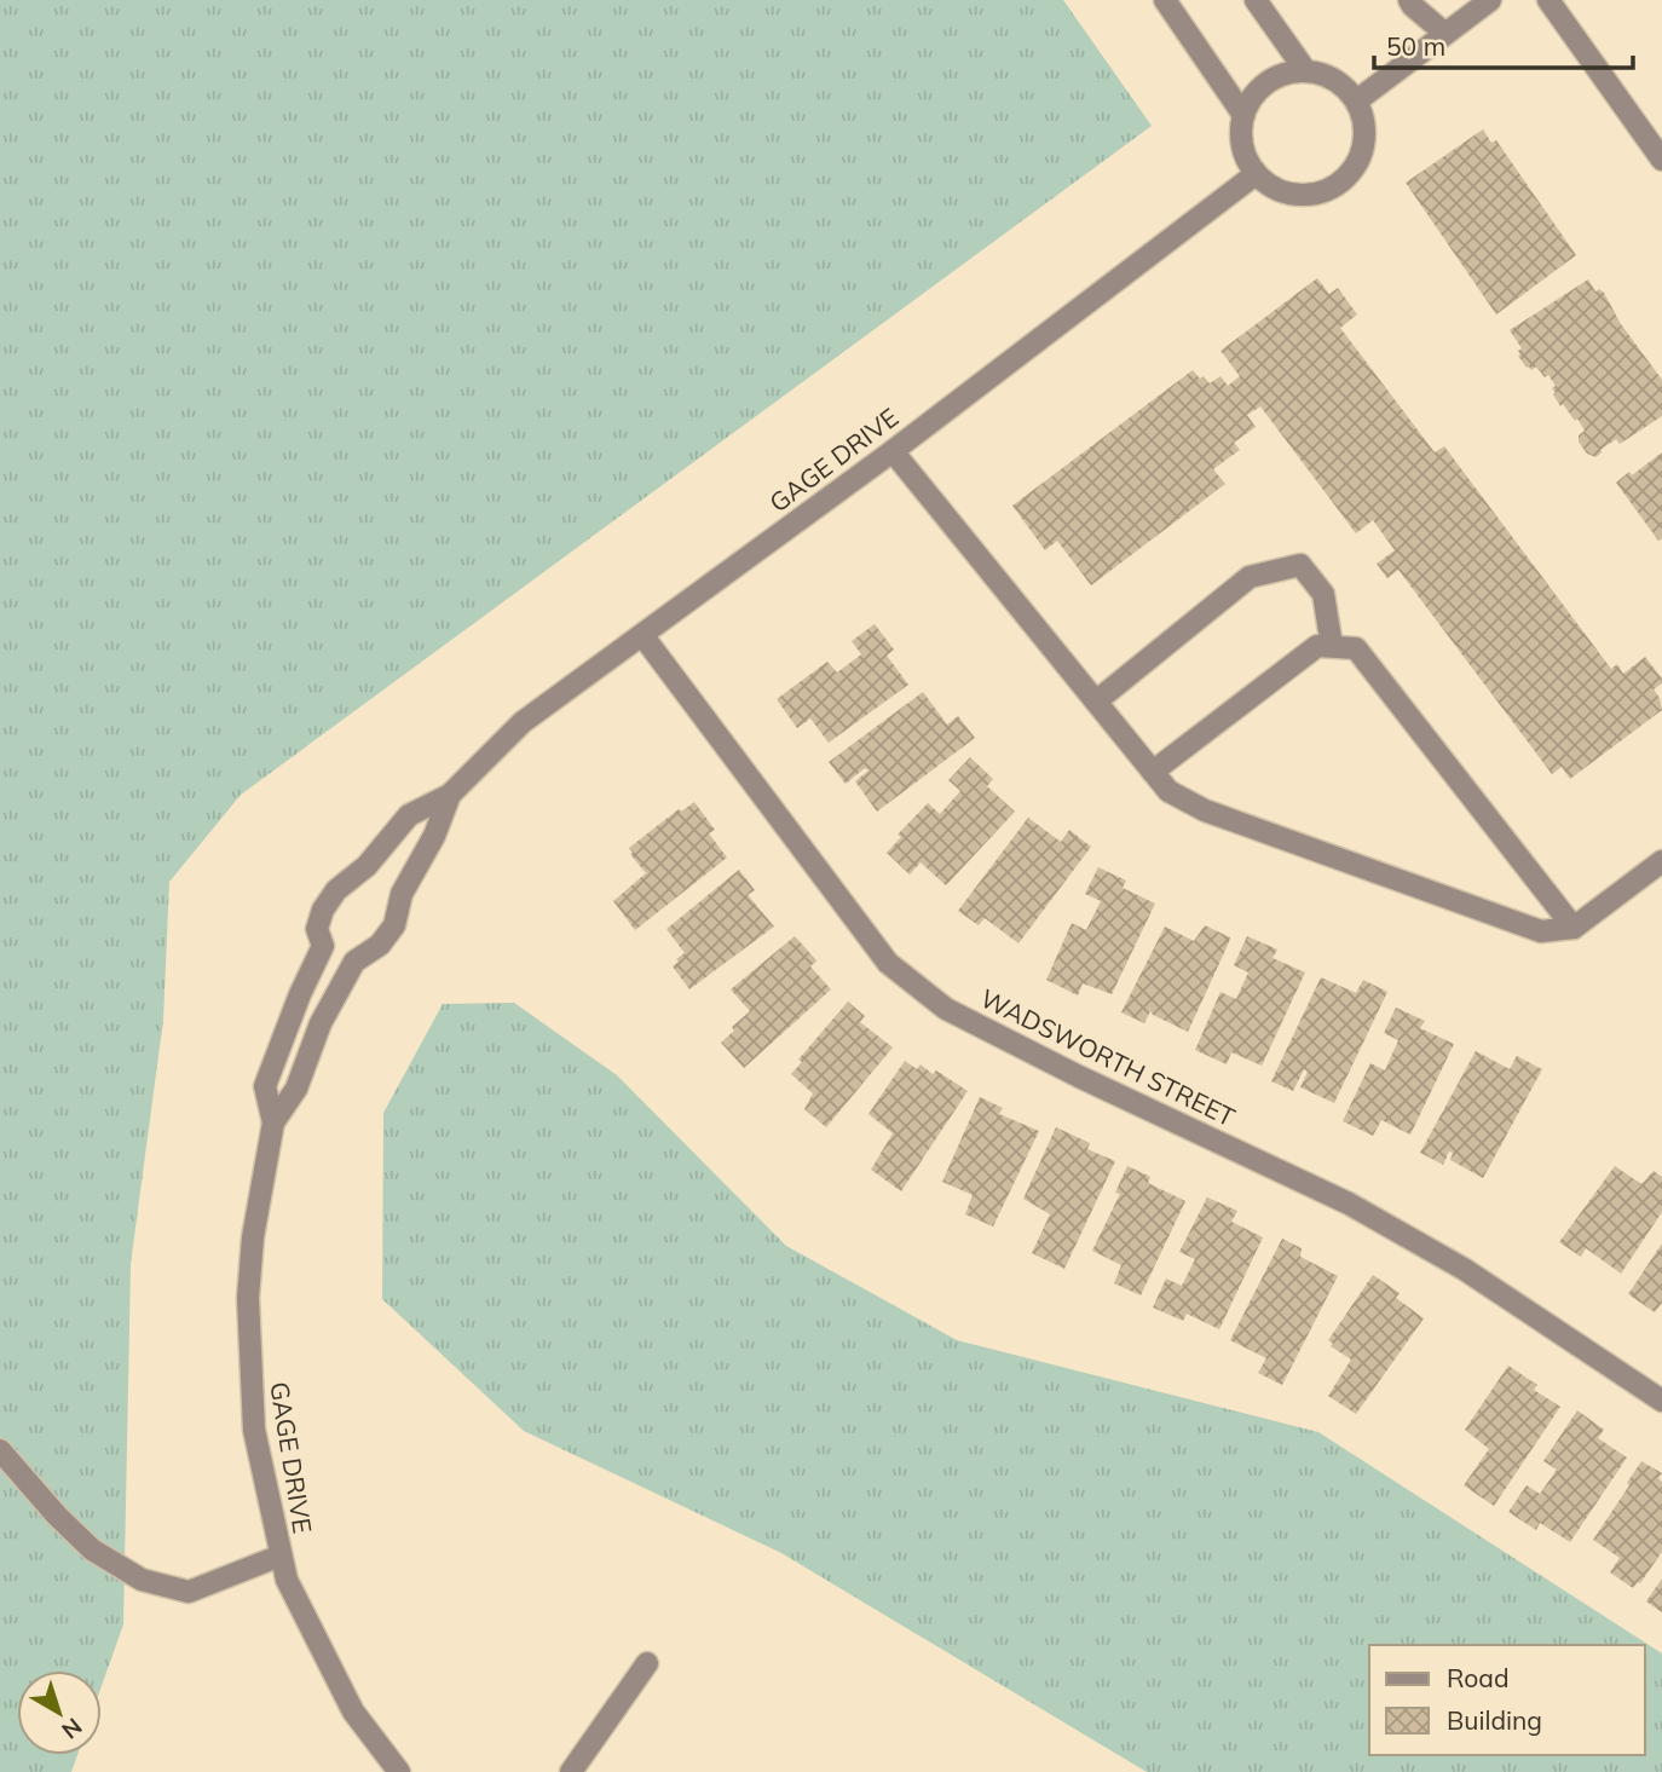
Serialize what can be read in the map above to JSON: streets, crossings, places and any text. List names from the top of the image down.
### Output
{
  "streets": {
    "street": ["GAGE DRIVE", "WADSWORTH STREET"]
  },
  "crossings": [
    ["GAGE DRIVE", "WADSWORTH STREET"]
  ],
  "legend": ["Road", "Building"],
  "scale_bar": "50 m",
  "north": "bottom right"
}
